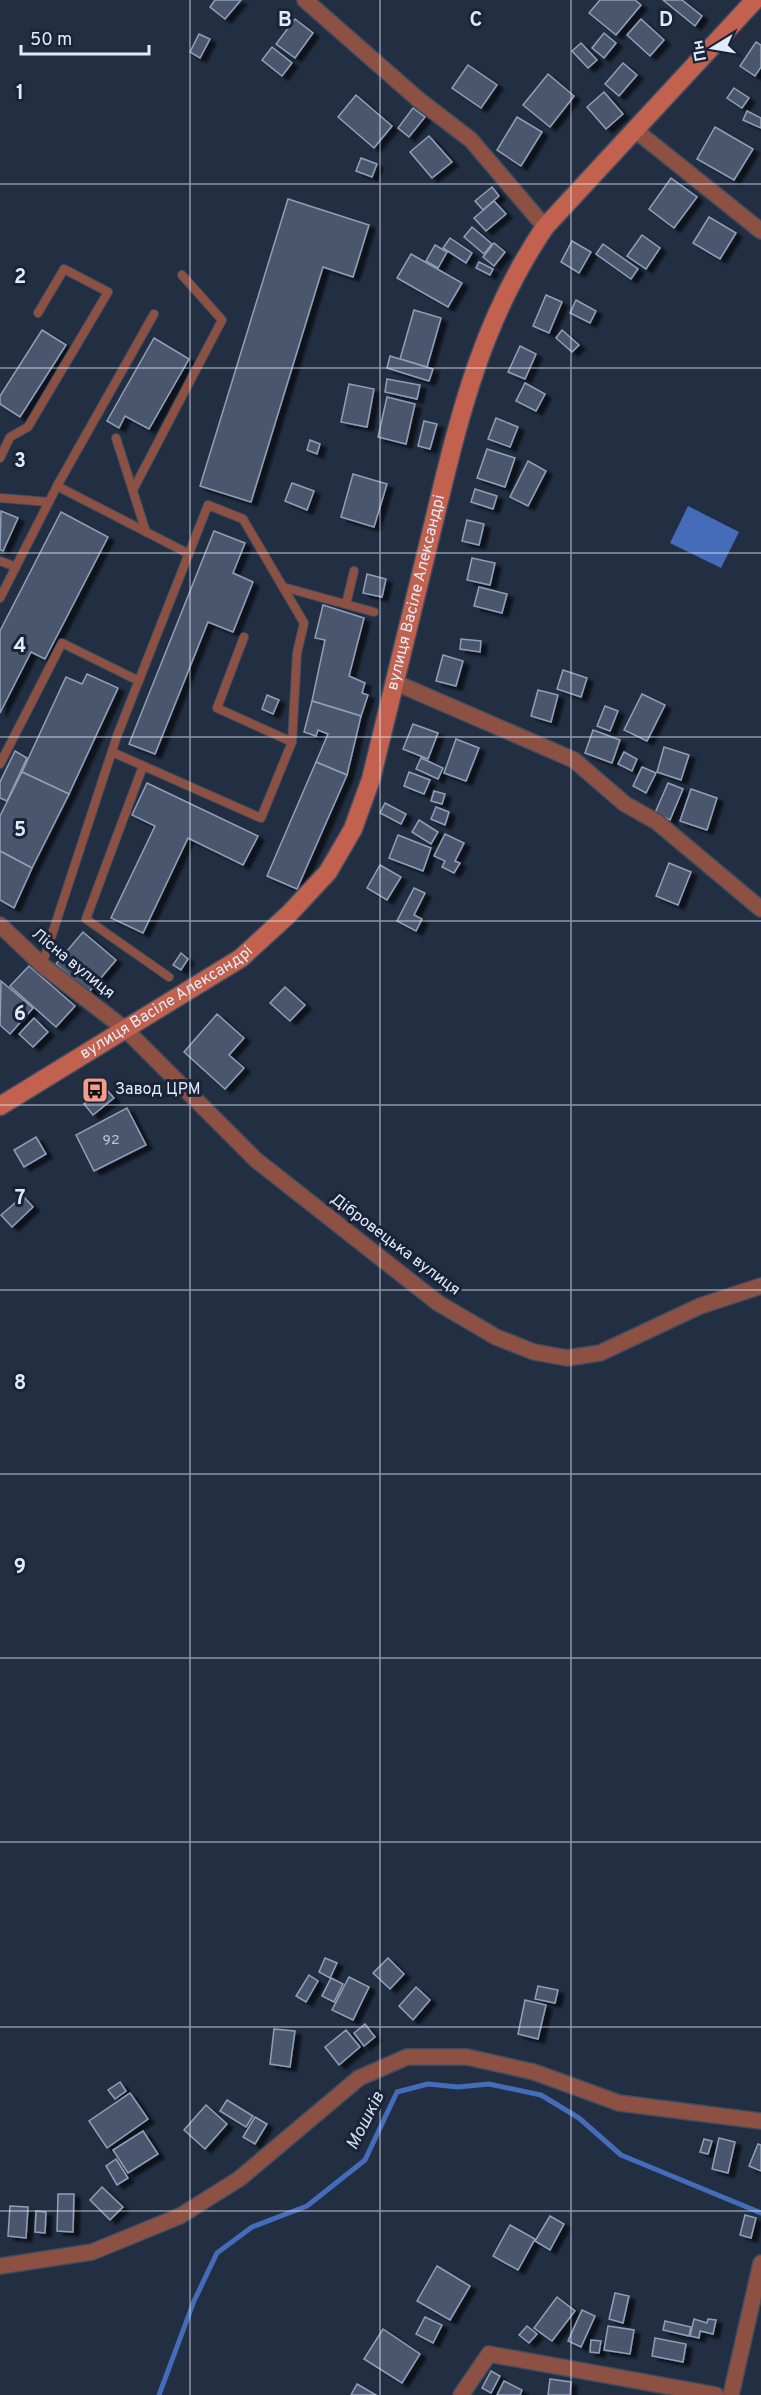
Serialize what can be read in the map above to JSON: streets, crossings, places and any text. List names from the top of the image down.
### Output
{
  "streets": {
    "main road": ["вулиця Васіле Александрі"],
    "street": ["Лісна вулиця", "Дібровецька вулиця"]
  },
  "crossings": [
    ["вулиця Васіле Александрі", "Лісна вулиця"],
    ["вулиця Васіле Александрі", "Дібровецька вулиця"],
    ["Лісна вулиця", "Дібровецька вулиця"]
  ],
  "water": ["Мошків"],
  "places": {
    "bus stop": ["Завод ЦРМ"]
  },
  "house_numbers": ["92"],
  "scale_bar": "50 m",
  "north": "left",
  "grid": {
    "columns": ["B", "C", "D"],
    "rows": [
      "1",
      "2",
      "3",
      "4",
      "5",
      "6",
      "7",
      "8",
      "9"
    ]
  }
}
